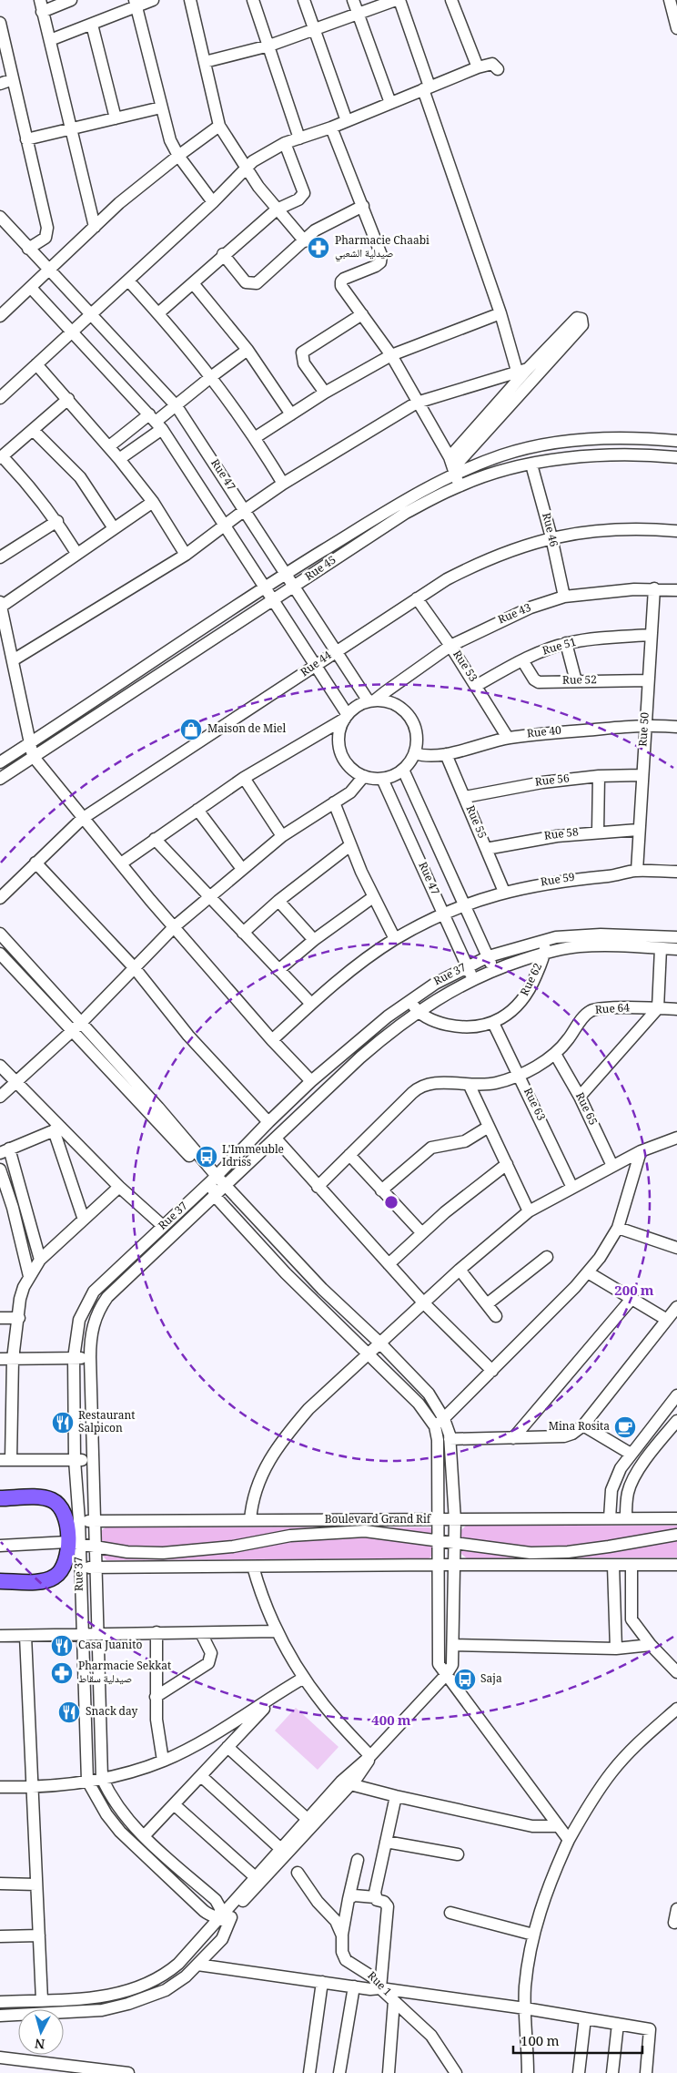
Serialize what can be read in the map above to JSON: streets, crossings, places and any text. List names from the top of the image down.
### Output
{
  "streets": {
    "street": [
      "Rue 47",
      "Rue 46",
      "Rue 45",
      "Rue 43",
      "Rue 51",
      "Rue 44",
      "Rue 53",
      "Rue 52",
      "Rue 50",
      "Rue 40",
      "Rue 56",
      "Rue 55",
      "Rue 58",
      "Rue 59",
      "Rue 37",
      "Rue 62",
      "Rue 64",
      "Rue 63",
      "Rue 65",
      "Boulevard Grand Rif",
      "Rue 1"
    ]
  },
  "crossings": [
    ["Rue 47", "Rue 45"],
    ["Rue 47", "Rue 43"],
    ["Rue 47", "Rue 44"],
    ["Rue 47", "Rue 40"],
    ["Rue 47", "Rue 59"],
    ["Rue 47", "Rue 37"],
    ["Rue 46", "Rue 45"],
    ["Rue 46", "Rue 43"],
    ["Rue 46", "Rue 44"],
    ["Rue 43", "Rue 53"],
    ["Rue 43", "Rue 50"],
    ["Rue 43", "Rue 40"],
    ["Rue 51", "Rue 53"],
    ["Rue 51", "Rue 52"],
    ["Rue 51", "Rue 50"],
    ["Rue 44", "Rue 53"],
    ["Rue 53", "Rue 40"],
    ["Rue 52", "Rue 50"],
    ["Rue 50", "Rue 40"],
    ["Rue 50", "Rue 56"],
    ["Rue 50", "Rue 58"],
    ["Rue 50", "Rue 59"],
    ["Rue 40", "Rue 55"],
    ["Rue 56", "Rue 55"],
    ["Rue 55", "Rue 58"],
    ["Rue 55", "Rue 59"],
    ["Rue 37", "Rue 62"],
    ["Rue 37", "Boulevard Grand Rif"],
    ["Rue 62", "Rue 63"],
    ["Rue 64", "Rue 63"],
    ["Rue 64", "Rue 65"]
  ],
  "places": {
    "pharmacy": ["Pharmacie Chaabi صيدلية الشعبي", "Pharmacie Sekkat صيدلية سقاط"],
    "shop": ["Maison de Miel"],
    "bus stop": ["L'Immeuble Idriss", "Saja"],
    "restaurant": ["Restaurant Salpicon", "Casa Juanito", "Snack day"],
    "cafe": ["Mina Rosita"]
  },
  "scale_bar": "100 m",
  "north": "bottom",
  "rings": ["200 m", "400 m"]
}
